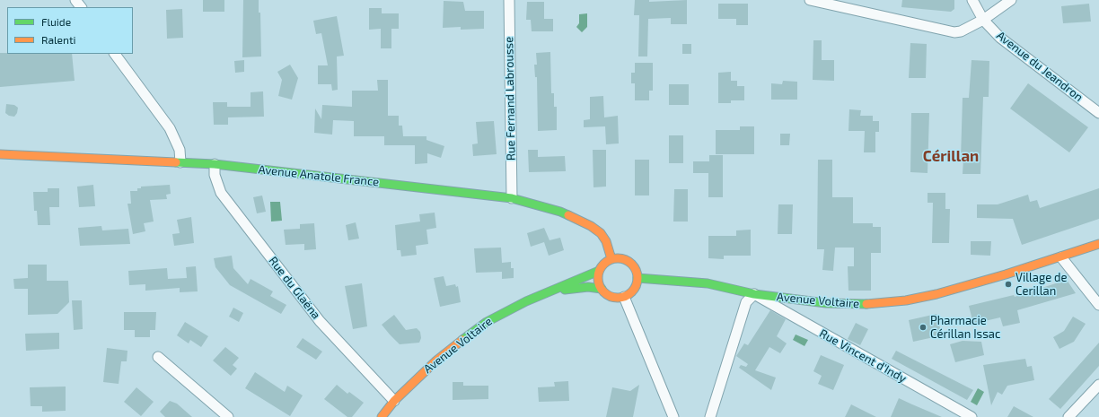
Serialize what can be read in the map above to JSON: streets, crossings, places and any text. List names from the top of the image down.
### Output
{
  "streets": {
    "main road": ["Avenue Anatole France", "Avenue Voltaire"],
    "street": [
      "Avenue du Jeandron",
      "Rue Fernand Labrousse",
      "Rue du Glaëna",
      "Rue Vincent d'Indy"
    ]
  },
  "crossings": [
    ["Rue Fernand Labrousse", "Avenue Anatole France"],
    ["Avenue Anatole France", "Rue du Glaëna"],
    ["Avenue Anatole France", "Avenue Voltaire"],
    ["Rue du Glaëna", "Avenue Voltaire"],
    ["Avenue Voltaire", "Rue Vincent d'Indy"]
  ],
  "districts": ["Cérillan"],
  "places": ["Village de Cerillan", "Pharmacie Cérillan Issac"],
  "legend": ["Fluide", "Ralenti"]
}
